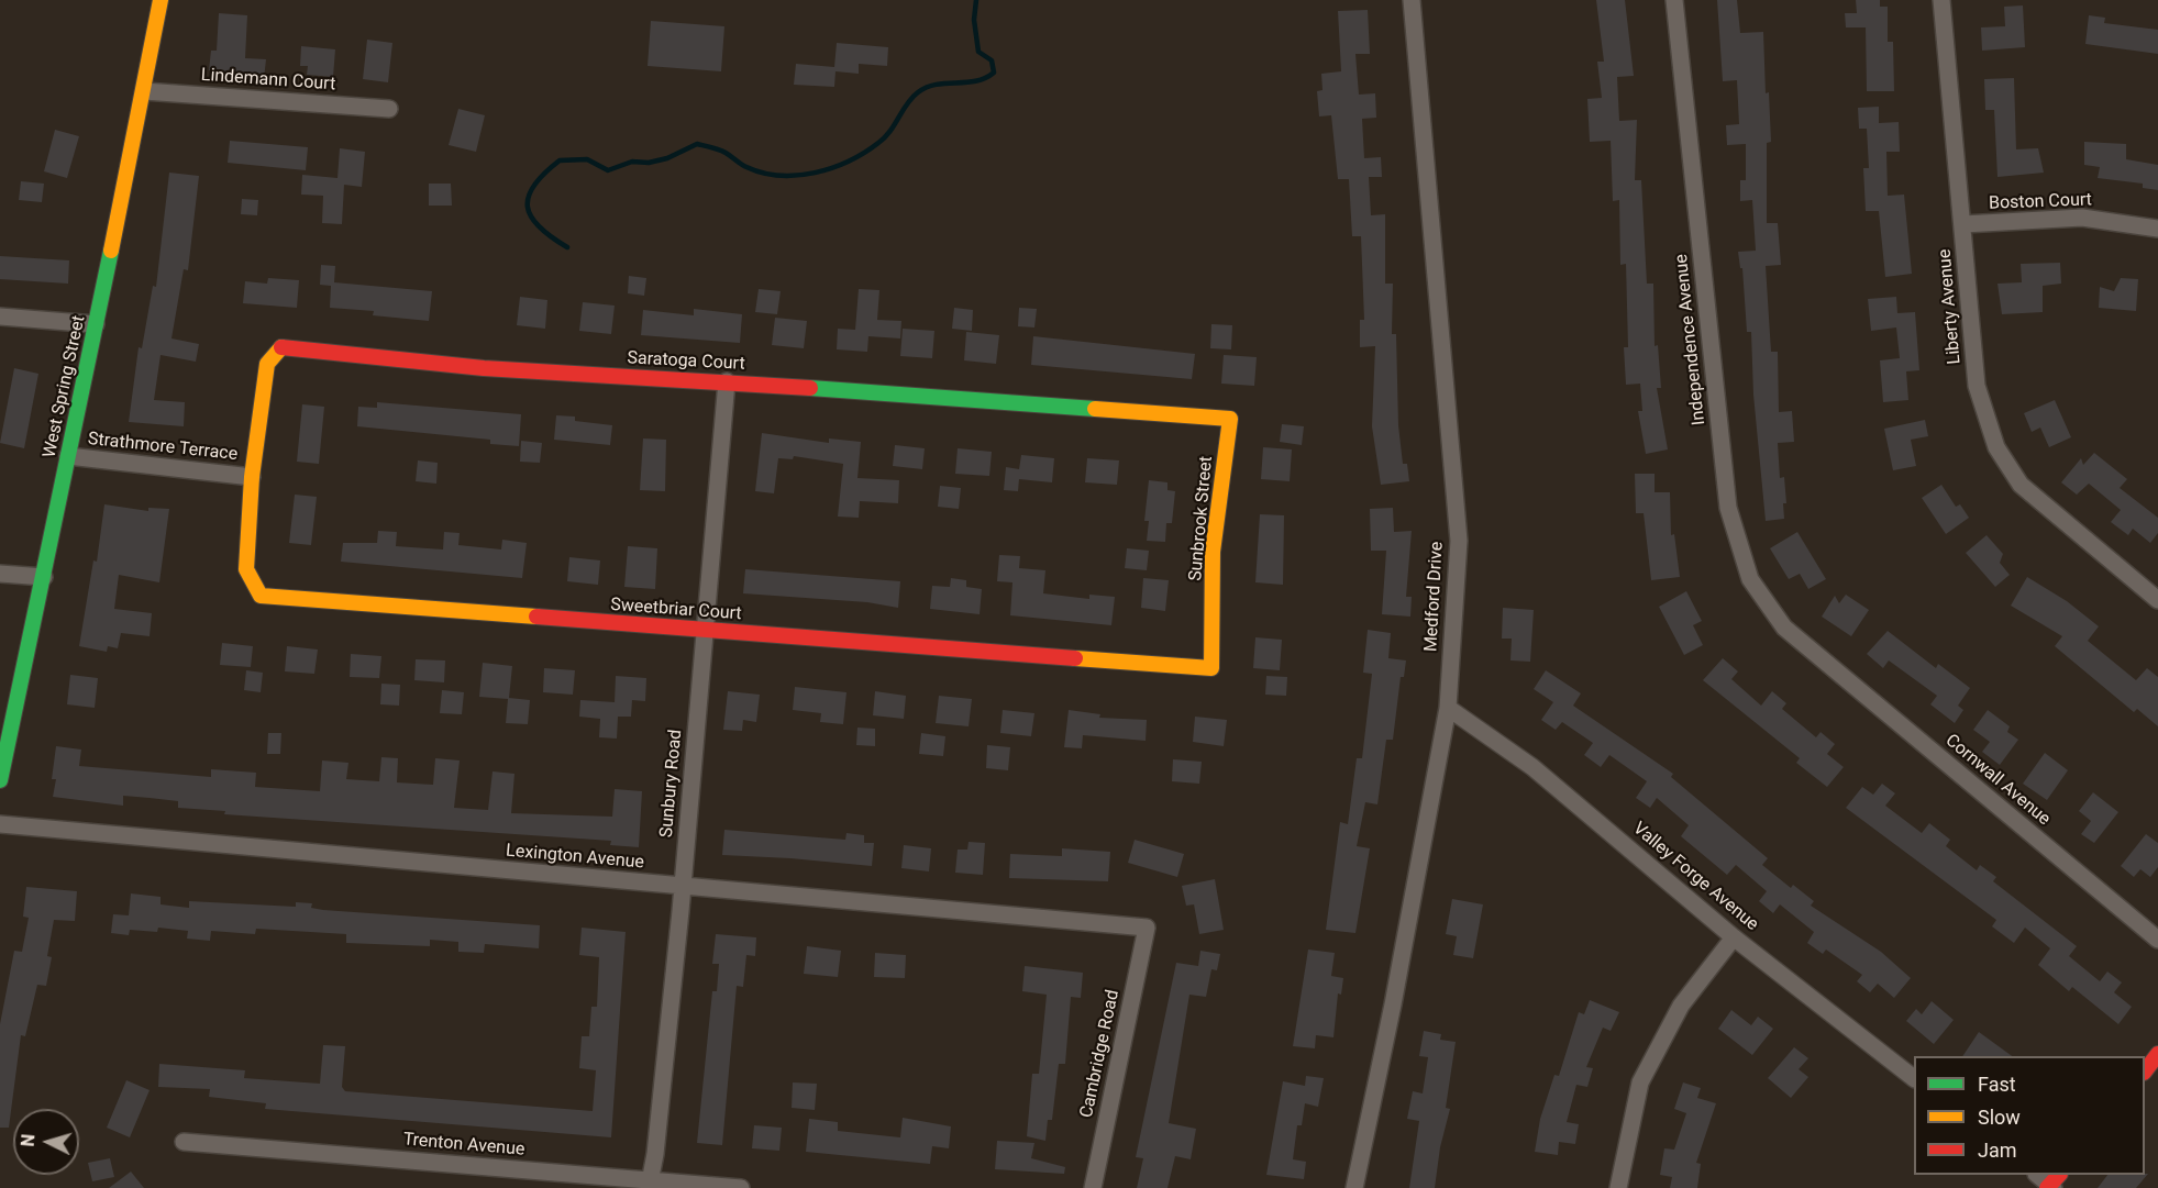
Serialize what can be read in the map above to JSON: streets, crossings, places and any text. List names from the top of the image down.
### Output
{
  "streets": {
    "street": [
      "Lindemann Court",
      "Boston Court",
      "Liberty Avenue",
      "Independence Avenue",
      "Saratoga Court",
      "West Spring Street",
      "Strathmore Terrace",
      "Sunbrook Street",
      "Medford Drive",
      "Sweetbriar Court",
      "Cornwall Avenue",
      "Sunbury Road",
      "Lexington Avenue",
      "Valley Forge Avenue",
      "Cambridge Road",
      "Trenton Avenue"
    ]
  },
  "crossings": [
    ["Lindemann Court", "West Spring Street"],
    ["Boston Court", "Liberty Avenue"],
    ["Independence Avenue", "Cornwall Avenue"],
    ["Saratoga Court", "Strathmore Terrace"],
    ["Saratoga Court", "Sunbrook Street"],
    ["Saratoga Court", "Sweetbriar Court"],
    ["Saratoga Court", "Sunbury Road"],
    ["West Spring Street", "Strathmore Terrace"],
    ["Strathmore Terrace", "Sweetbriar Court"],
    ["Sunbrook Street", "Sweetbriar Court"],
    ["Medford Drive", "Valley Forge Avenue"],
    ["Sweetbriar Court", "Sunbury Road"],
    ["Sunbury Road", "Lexington Avenue"],
    ["Sunbury Road", "Trenton Avenue"],
    ["Lexington Avenue", "Cambridge Road"]
  ],
  "legend": ["Fast", "Slow", "Jam"],
  "north": "left"
}
